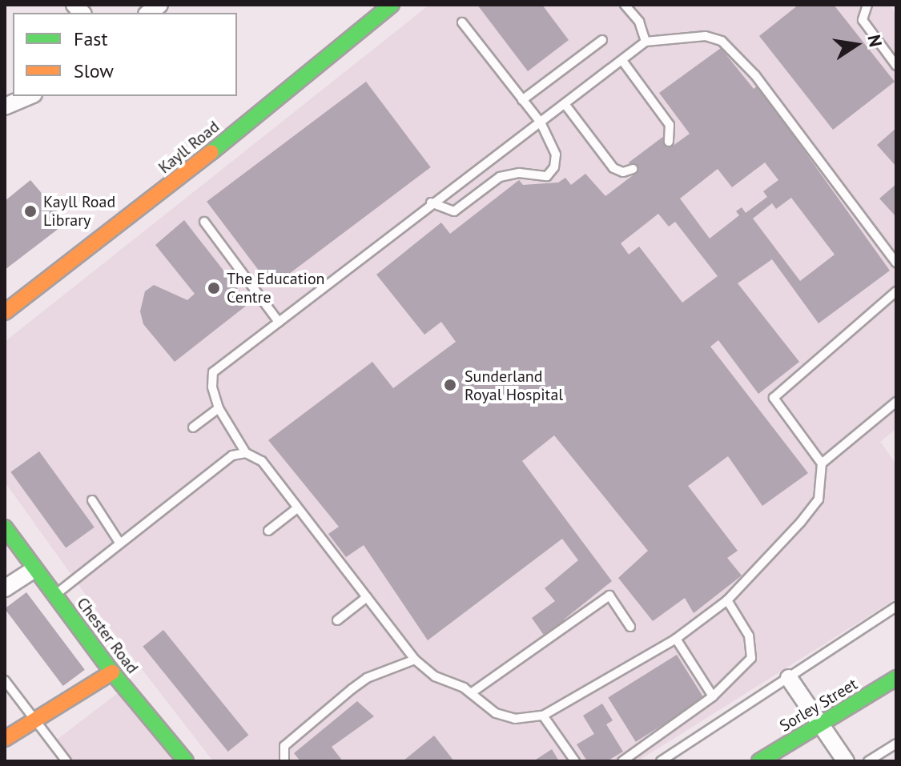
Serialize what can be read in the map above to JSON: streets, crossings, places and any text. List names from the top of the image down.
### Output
{
  "streets": {
    "street": ["Kayll Road", "Chester Road", "Sorley Street"]
  },
  "places": ["Kayll Road Library", "The Education Centre", "Sunderland Royal Hospital"],
  "legend": ["Fast", "Slow"],
  "north": "right"
}
